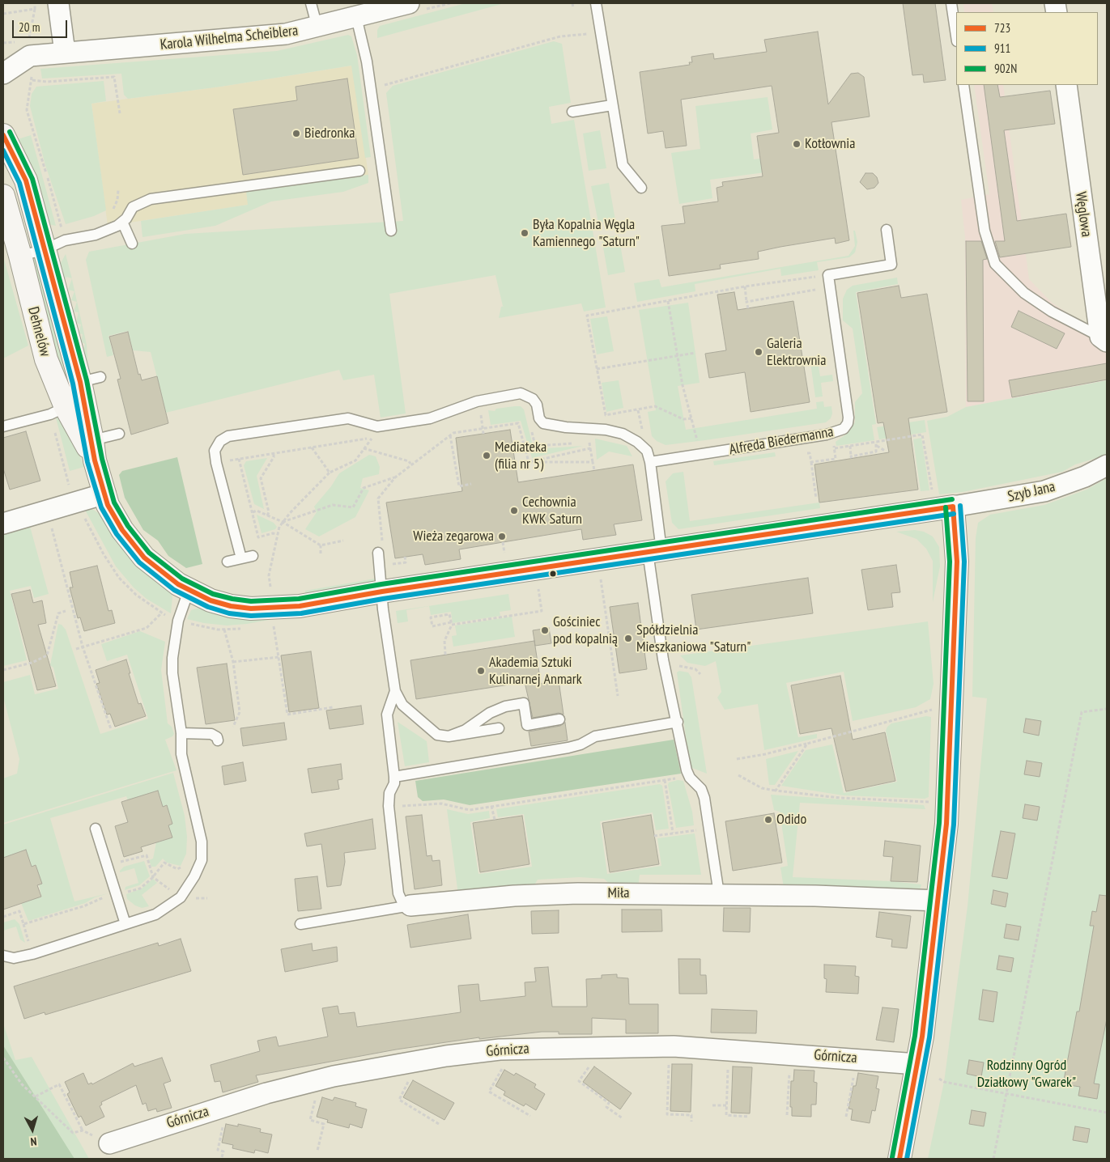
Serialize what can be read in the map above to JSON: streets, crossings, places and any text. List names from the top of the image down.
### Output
{
  "streets": {
    "street": [
      "Karola Wilhelma Scheiblera",
      "Węglowa",
      "Dehnelów",
      "Szyb Jana",
      "Miła",
      "Górnicza"
    ],
    "lane": ["Alfreda Biedermanna"]
  },
  "crossings": [
    ["Dehnelów", "Szyb Jana"]
  ],
  "parks": ["Rodzinny Ogród Działkowy \"Gwarek\""],
  "places": [
    "Biedronka",
    "Kotłownia",
    "Była Kopalnia Węgla Kamiennego \"Saturn\"",
    "Galeria Elektrownia",
    "Mediateka (filia nr 5)",
    "Cechownia KWK Saturn",
    "Wieża zegarowa",
    "Gościniec pod kopalnią",
    "Spółdzielnia Mieszkaniowa \"Saturn\"",
    "Akademia Sztuki Kulinarnej Anmark",
    "Odido"
  ],
  "lines": ["transit line 902N", "transit line 723", "transit line 911"],
  "legend": ["723", "911", "902N"],
  "scale_bar": "20 m",
  "north": "bottom"
}
